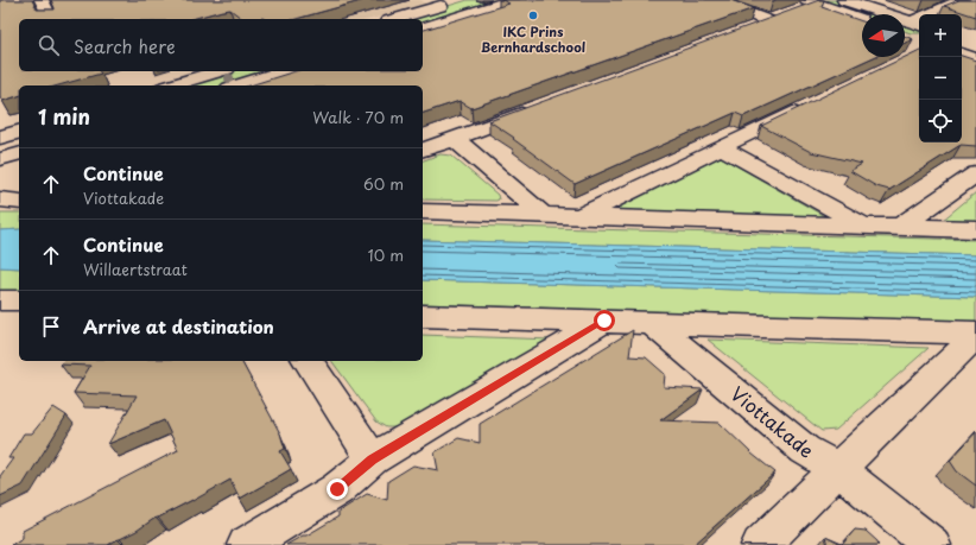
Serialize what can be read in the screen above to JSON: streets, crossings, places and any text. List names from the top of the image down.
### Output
{
  "streets": {
    "street": ["Viottakade"]
  },
  "places": ["IKC Prins Bernhardschool"],
  "north": "left",
  "page": {
    "map_buttons": ["+", "−"],
    "search": "Search here",
    "heading": ["1 min", "Walk · 70 m"],
    "list": [
      ["Continue", "Viottakade", "60 m"],
      ["Continue", "Willaertstraat", "10 m"],
      "Arrive at destination"
    ]
  }
}
